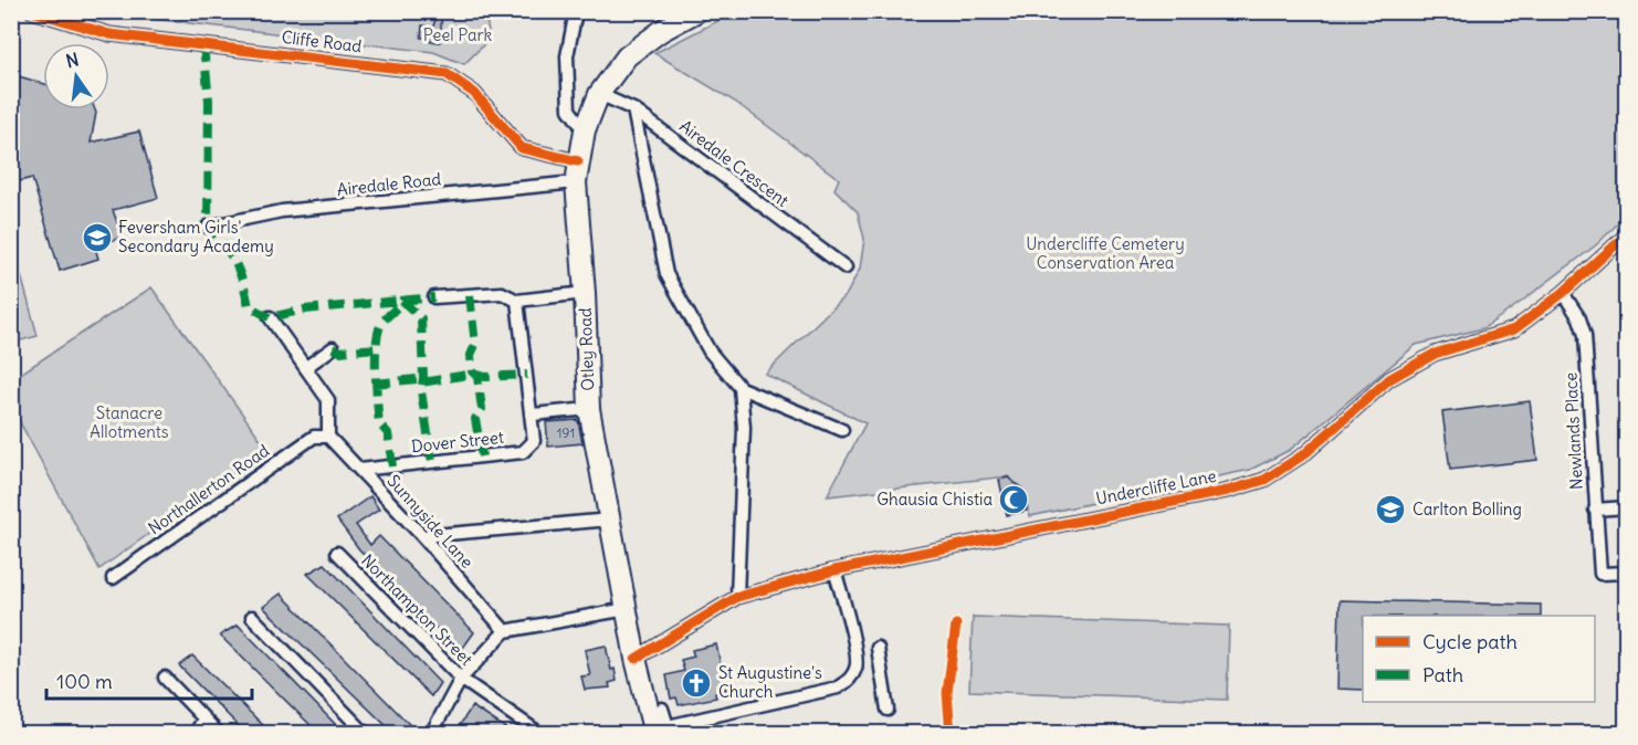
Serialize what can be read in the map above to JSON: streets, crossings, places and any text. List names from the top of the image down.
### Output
{
  "streets": {
    "main road": ["Otley Road"],
    "street": [
      "Cliffe Road",
      "Airedale Crescent",
      "Airedale Road",
      "Newlands Place",
      "Dover Street",
      "Undercliffe Lane",
      "Northallerton Road",
      "Sunnyside Lane",
      "Northampton Street"
    ]
  },
  "crossings": [
    ["Cliffe Road", "Otley Road"],
    ["Airedale Crescent", "Otley Road"],
    ["Airedale Road", "Otley Road"],
    ["Otley Road", "Undercliffe Lane"],
    ["Newlands Place", "Undercliffe Lane"],
    ["Dover Street", "Sunnyside Lane"],
    ["Northallerton Road", "Sunnyside Lane"]
  ],
  "parks": ["Peel Park", "Undercliffe Cemetery Conservation Area", "Stanacre Allotments"],
  "places": {
    "school or university": ["Feversham Girls' Secondary Academy", "Carlton Bolling"],
    "mosque": ["Ghausia Chistia"],
    "church": ["St Augustine's Church"]
  },
  "house_numbers": ["191"],
  "legend": ["Cycle path", "Path"],
  "scale_bar": "100 m",
  "north": "top"
}
